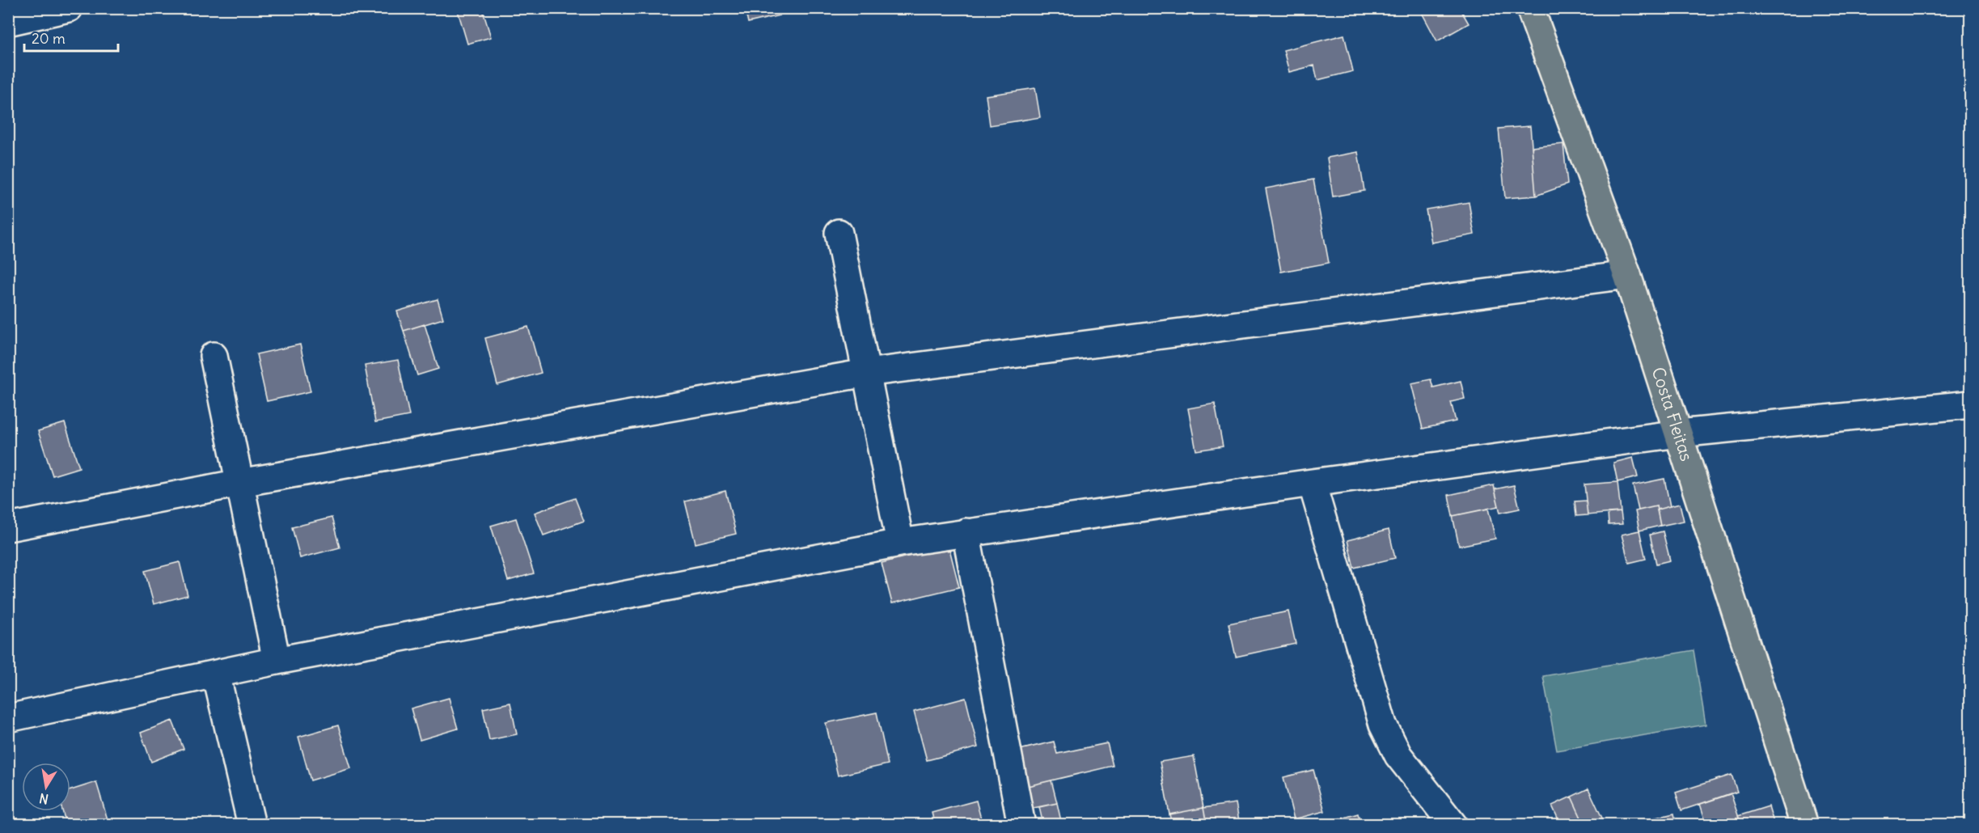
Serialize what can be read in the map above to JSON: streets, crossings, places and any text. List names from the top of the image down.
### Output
{
  "streets": {
    "main road": ["Costa Fleitas"]
  },
  "scale_bar": "20 m",
  "north": "bottom"
}
